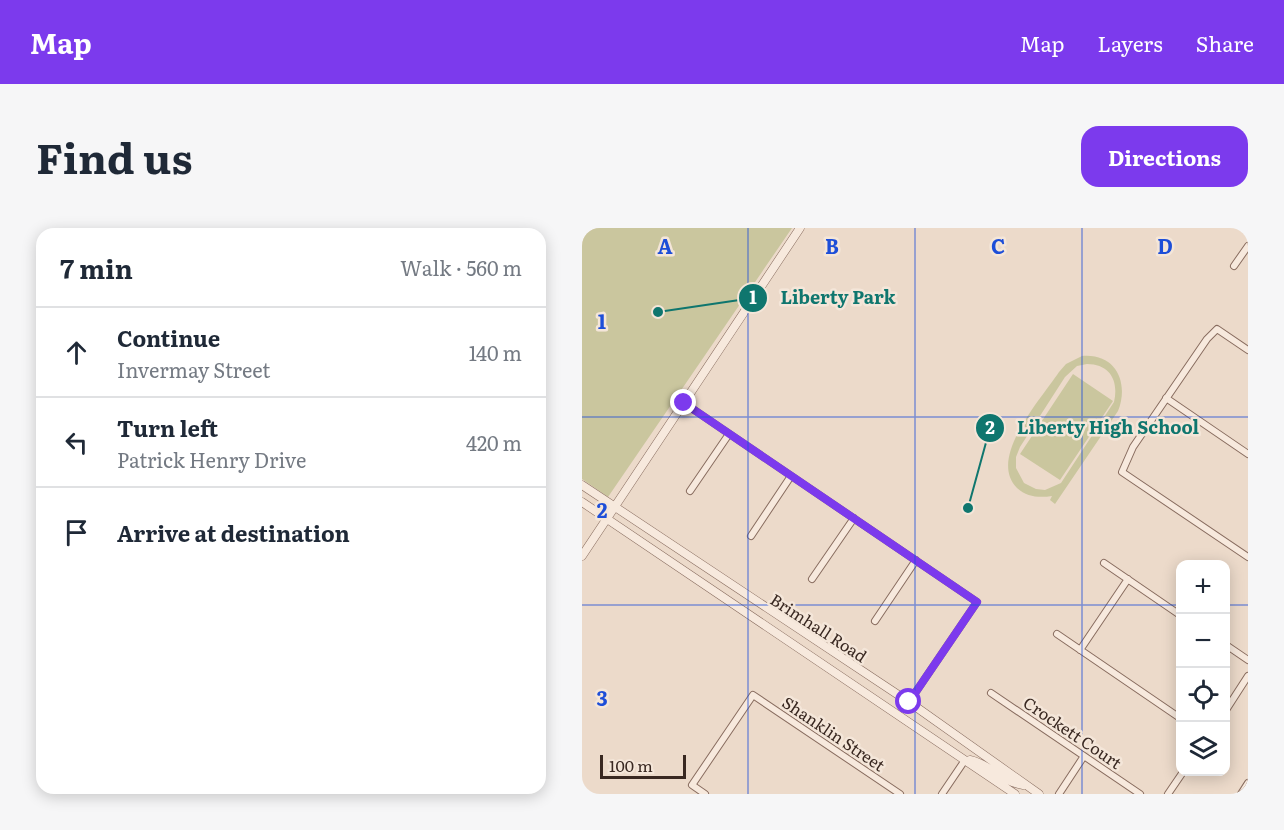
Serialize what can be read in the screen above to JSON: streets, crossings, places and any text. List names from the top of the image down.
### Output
{
  "streets": {
    "street": ["Brimhall Road", "Crockett Court", "Shanklin Street"]
  },
  "places": ["Liberty Park", "Liberty High School"],
  "scale_bar": "100 m",
  "page": {
    "header": "Map",
    "nav": ["Map", "Layers", "Share"],
    "title": "Find us",
    "buttons": "Directions",
    "heading": ["7 min", "Walk · 560 m"],
    "list": [
      ["Continue", "Invermay Street", "140 m"],
      ["Turn left", "Patrick Henry Drive", "420 m"],
      "Arrive at destination"
    ],
    "map_buttons": ["+", "−"],
    "scale": "100 m"
  },
  "grid": {
    "columns": [
      "A",
      "B",
      "C",
      "D"
    ],
    "rows": ["1", "2", "3"]
  }
}
